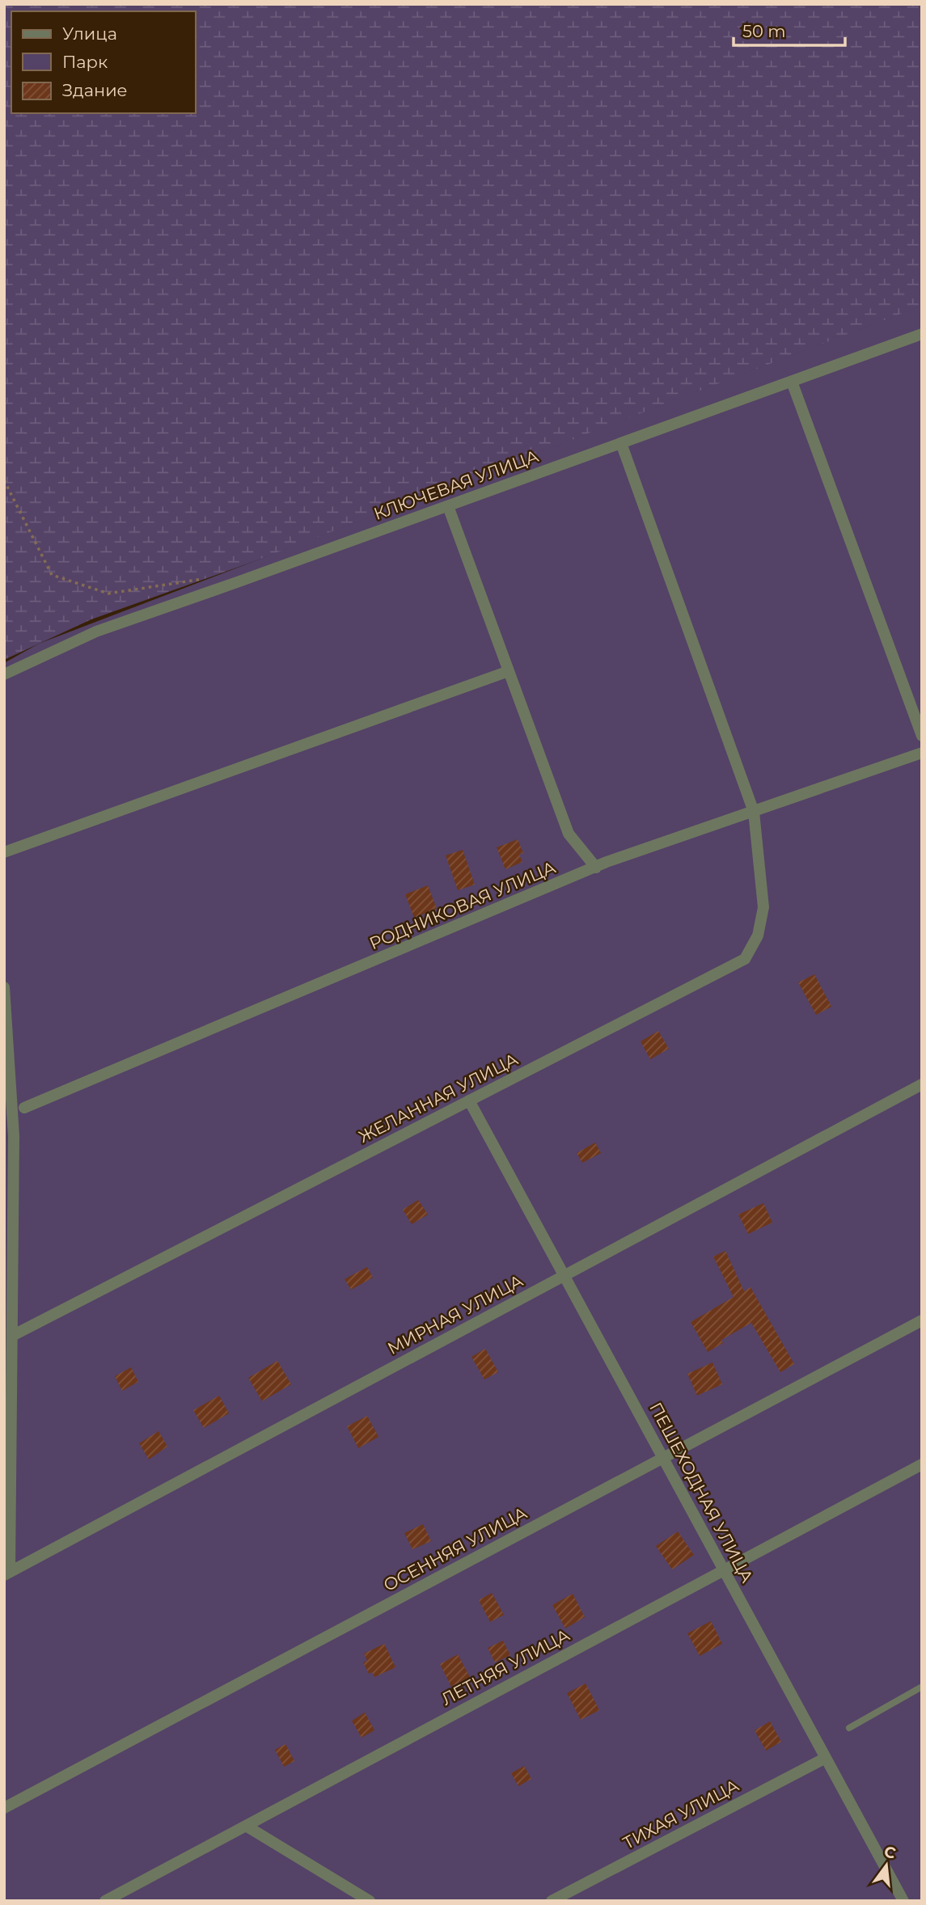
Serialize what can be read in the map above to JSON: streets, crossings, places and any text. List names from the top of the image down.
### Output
{
  "streets": {
    "street": [
      "КЛЮЧЕВАЯ УЛИЦА",
      "РОДНИКОВАЯ УЛИЦА",
      "ЖЕЛАННАЯ УЛИЦА",
      "МИРНАЯ УЛИЦА",
      "ПЕШЕХОДНАЯ УЛИЦА",
      "ОСЕННЯЯ УЛИЦА",
      "ЛЕТНЯЯ УЛИЦА",
      "ТИХАЯ УЛИЦА"
    ]
  },
  "crossings": [
    ["КЛЮЧЕВАЯ УЛИЦА", "ЖЕЛАННАЯ УЛИЦА"],
    ["РОДНИКОВАЯ УЛИЦА", "ЖЕЛАННАЯ УЛИЦА"],
    ["ЖЕЛАННАЯ УЛИЦА", "ПЕШЕХОДНАЯ УЛИЦА"],
    ["МИРНАЯ УЛИЦА", "ПЕШЕХОДНАЯ УЛИЦА"],
    ["ПЕШЕХОДНАЯ УЛИЦА", "ОСЕННЯЯ УЛИЦА"],
    ["ПЕШЕХОДНАЯ УЛИЦА", "ЛЕТНЯЯ УЛИЦА"],
    ["ПЕШЕХОДНАЯ УЛИЦА", "ТИХАЯ УЛИЦА"]
  ],
  "legend": ["Улица", "Парк", "Здание"],
  "scale_bar": "50 m",
  "north": "top"
}
